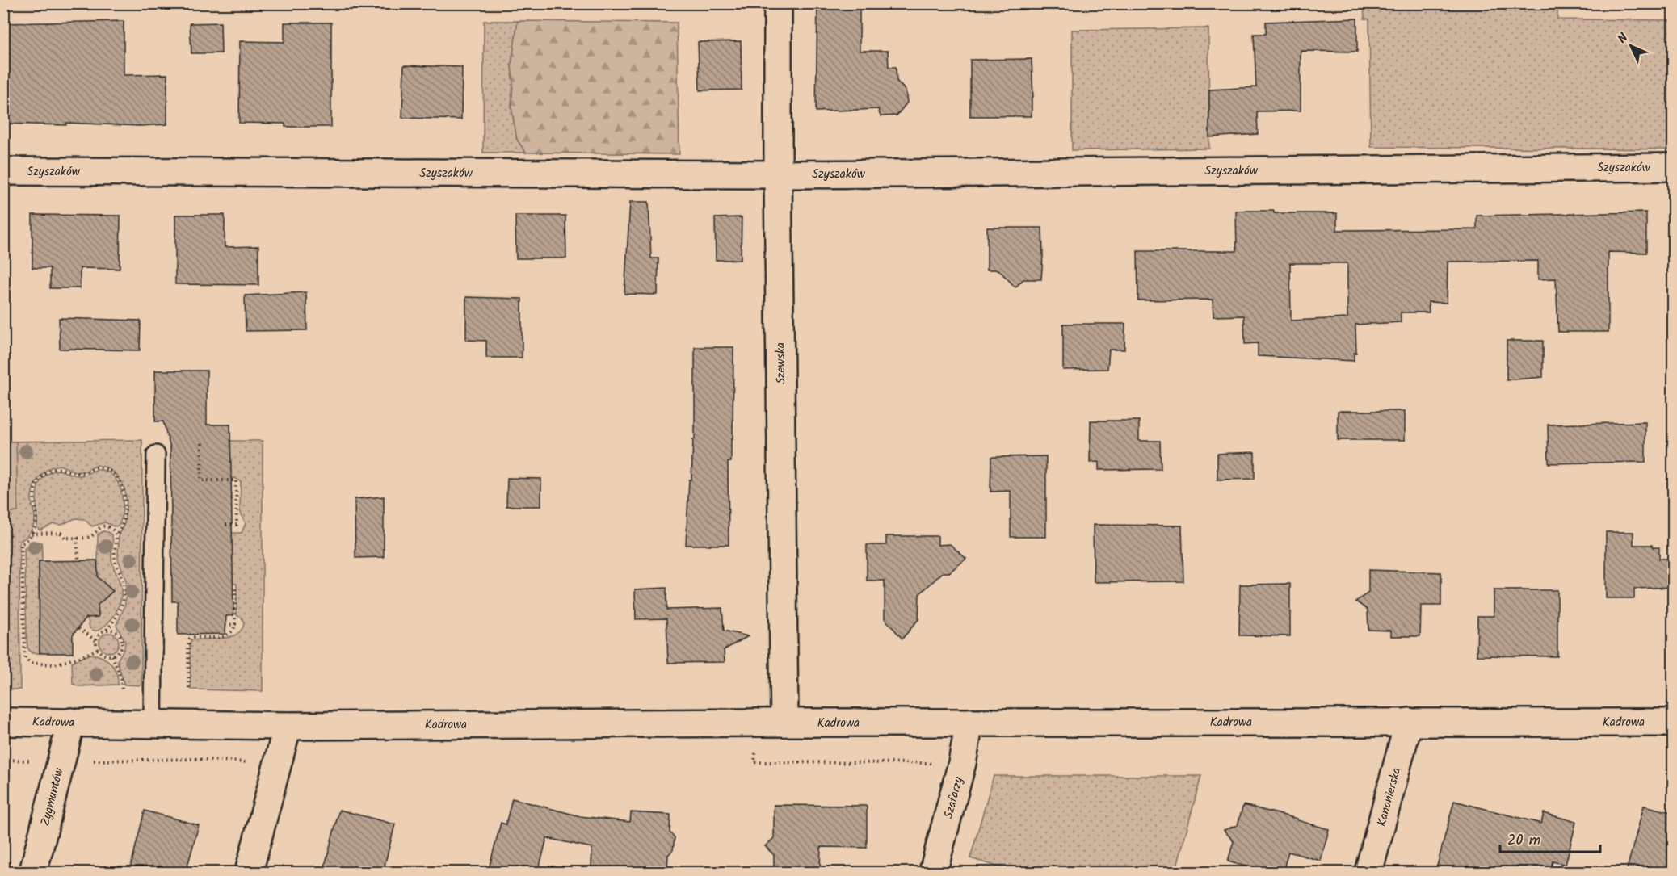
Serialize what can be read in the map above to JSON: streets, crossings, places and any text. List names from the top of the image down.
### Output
{
  "streets": {
    "street": [
      "Szyszaków",
      "Szewska",
      "Kadrowa",
      "Zygmuntów",
      "Kanonierska",
      "Szafarzy"
    ]
  },
  "crossings": [
    ["Szyszaków", "Szewska"],
    ["Szewska", "Kadrowa"],
    ["Kadrowa", "Zygmuntów"],
    ["Kadrowa", "Kanonierska"],
    ["Kadrowa", "Szafarzy"]
  ],
  "scale_bar": "20 m",
  "north": "top left"
}
